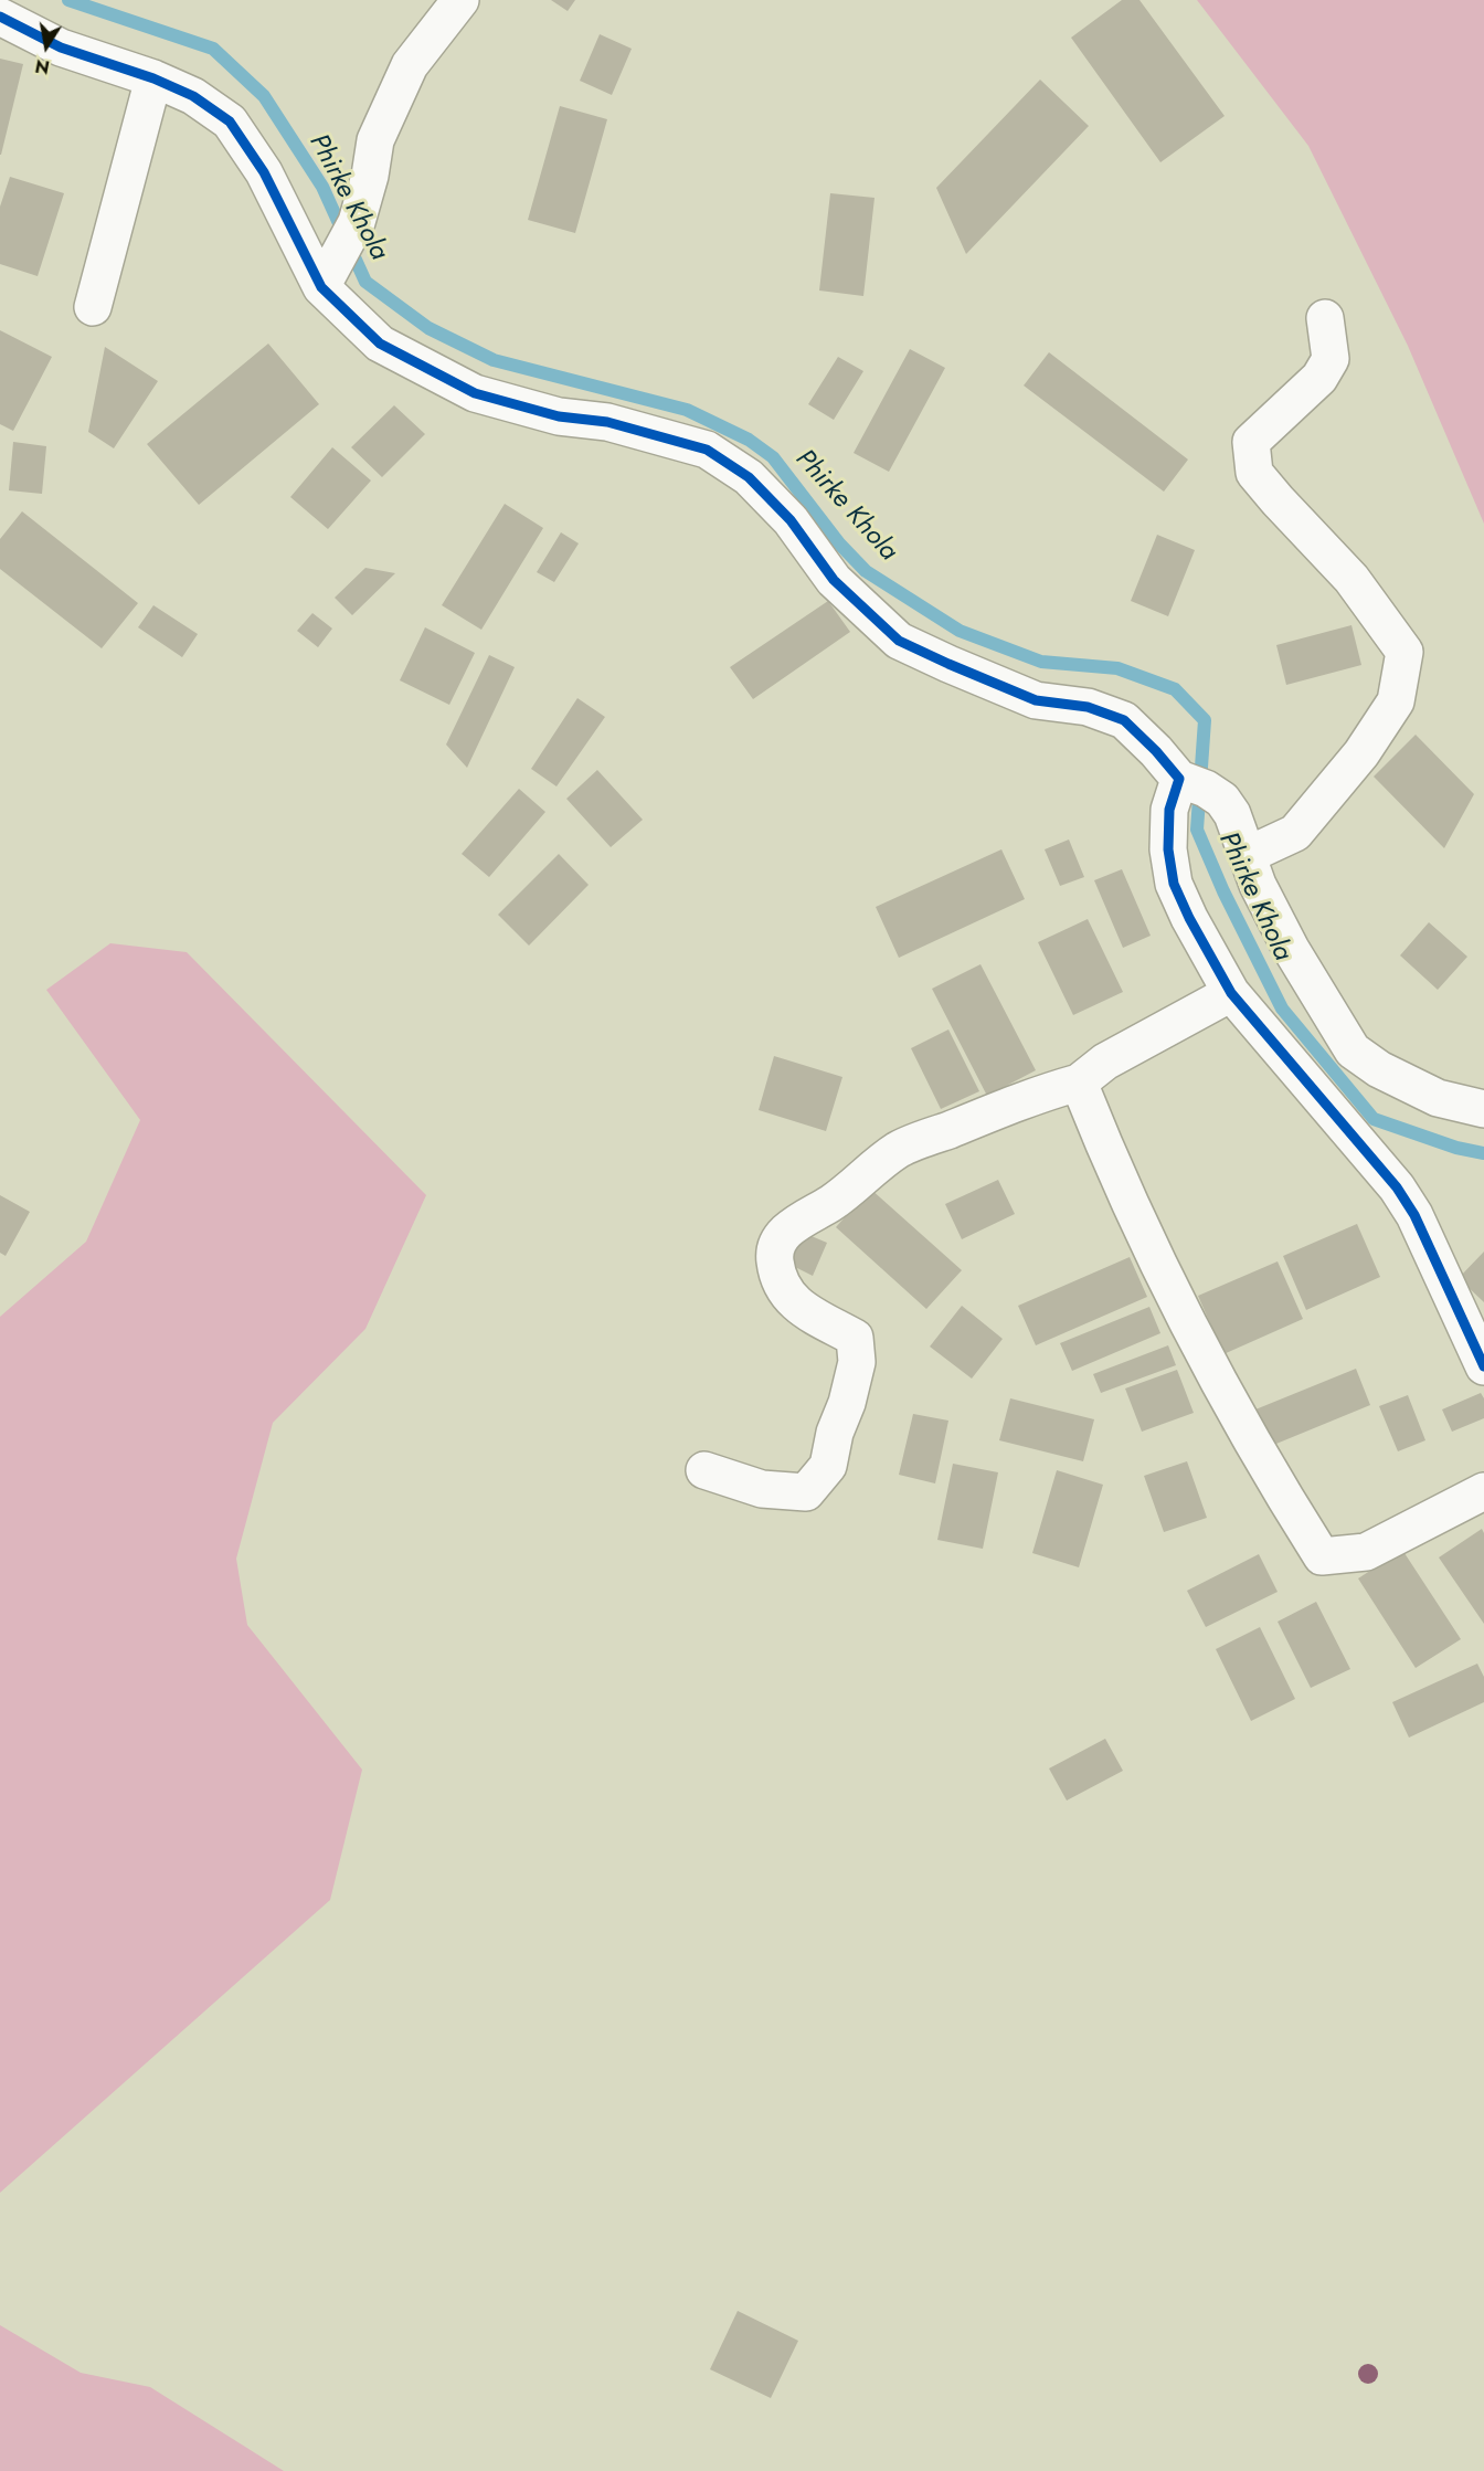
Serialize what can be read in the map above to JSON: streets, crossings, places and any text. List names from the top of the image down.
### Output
{
  "water": ["Phirke Khola"],
  "north": "bottom"
}
